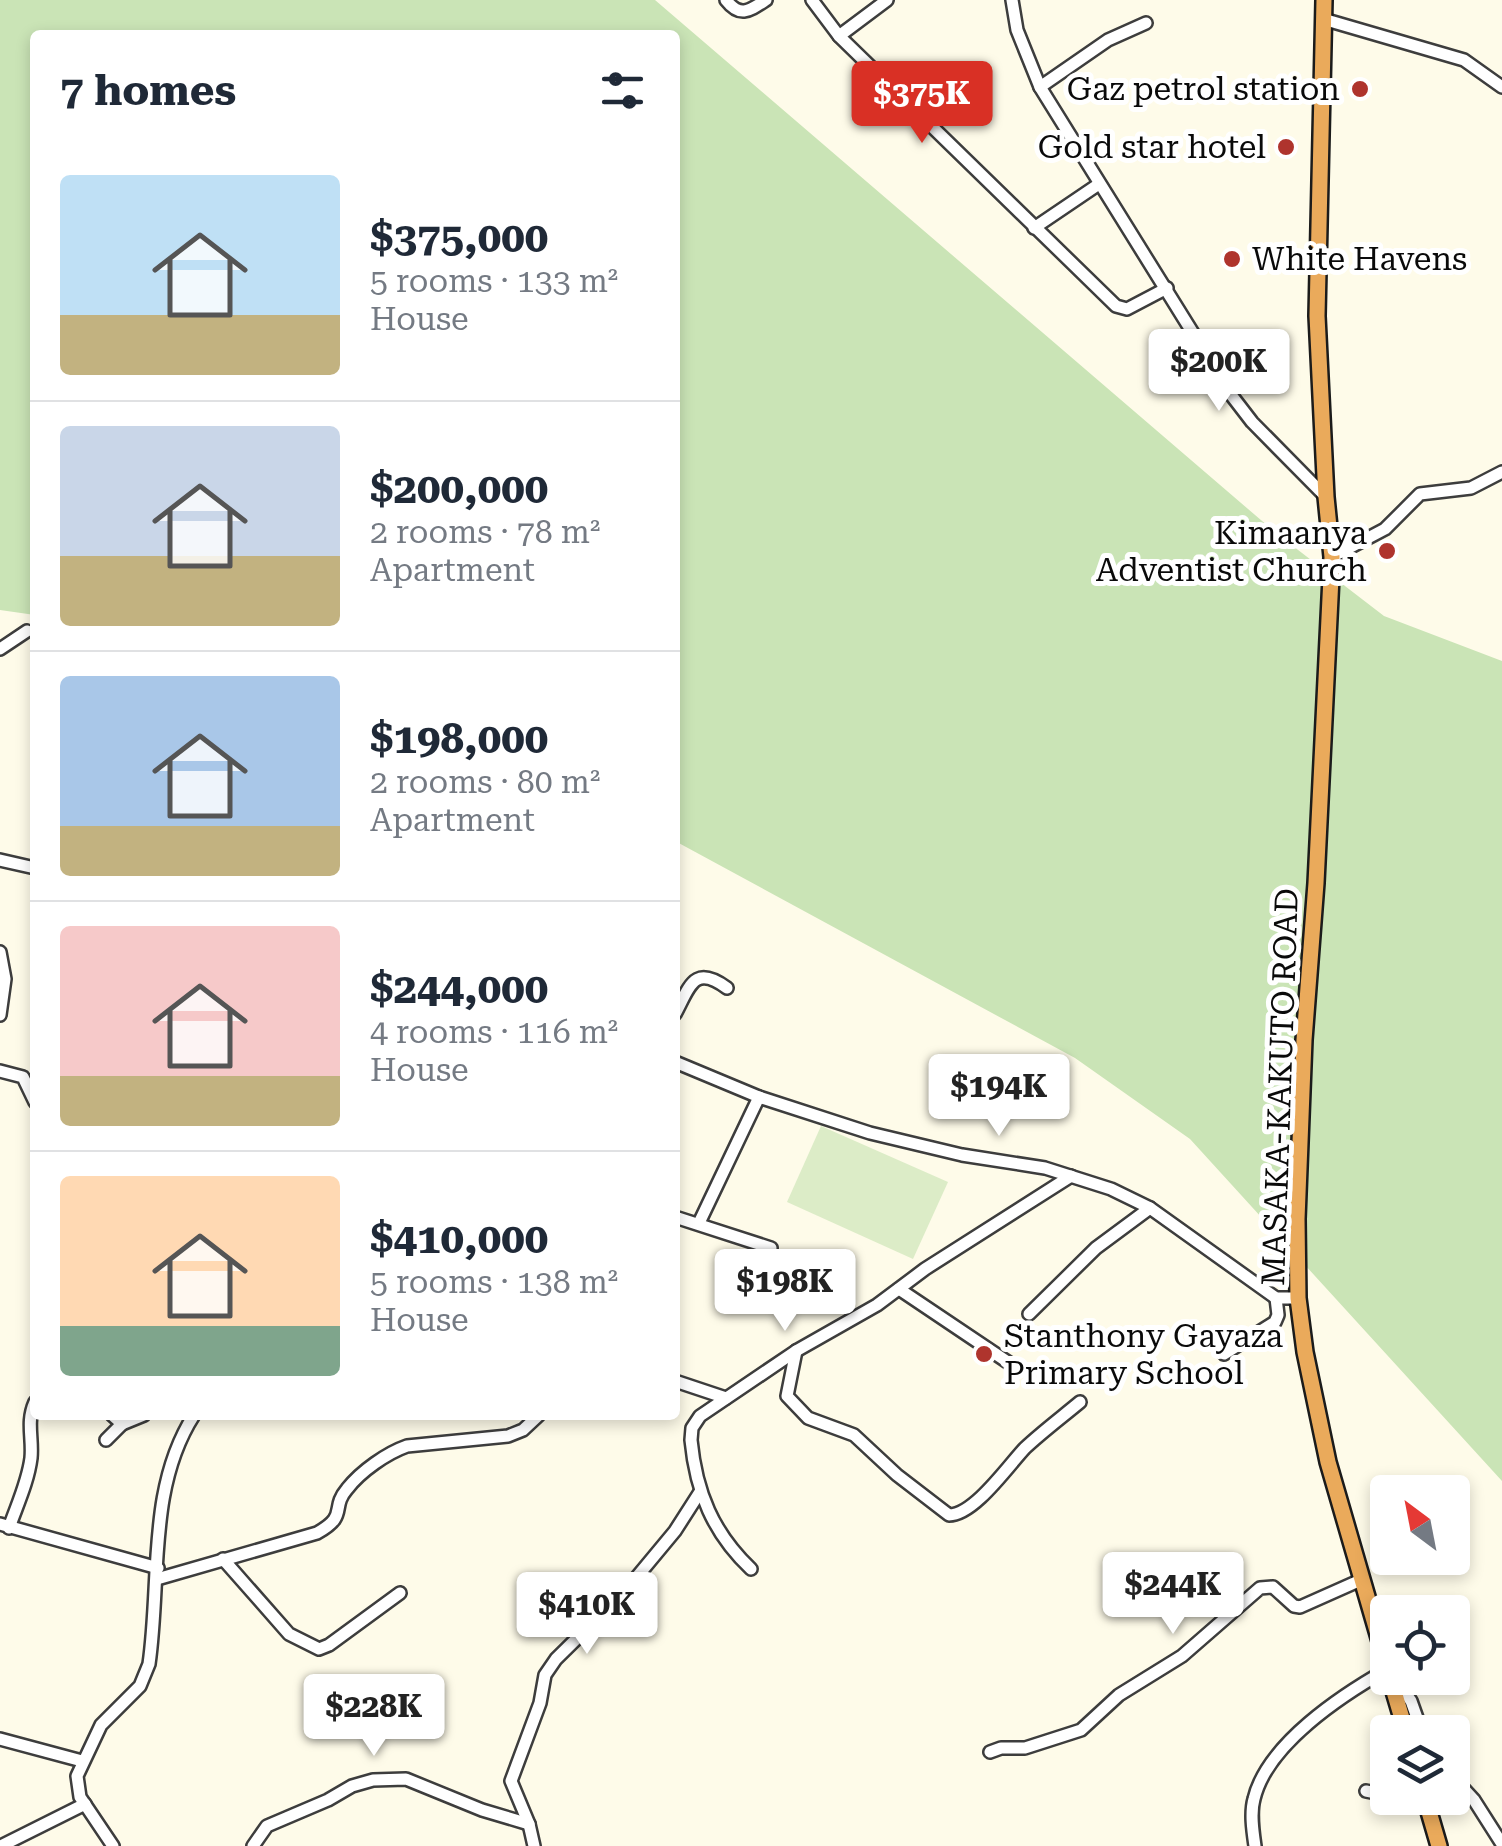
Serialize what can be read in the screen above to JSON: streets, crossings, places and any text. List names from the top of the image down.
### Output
{
  "streets": {
    "highway": ["MASAKA-KAKUTO ROAD"]
  },
  "places": [
    "Gaz petrol station",
    "Gold star hotel",
    "White Havens",
    "Kimaanya Adventist Church",
    "Stanthony Gayaza Primary School"
  ],
  "north": "top left",
  "page": {
    "heading": "7 homes",
    "price": [
      "$375K",
      "$200K",
      "$194K",
      "$198K",
      "$244K",
      "$410K",
      "$228K"
    ],
    "list": [
      {
        "name": "$375,000",
        "note": "5 rooms · 133 m² · House"
      },
      {
        "name": "$200,000",
        "note": "2 rooms · 78 m² · Apartment"
      },
      {
        "name": "$198,000",
        "note": "2 rooms · 80 m² · Apartment"
      },
      {
        "name": "$244,000",
        "note": "4 rooms · 116 m² · House"
      },
      {
        "name": "$410,000",
        "note": "5 rooms · 138 m² · House"
      }
    ]
  }
}
